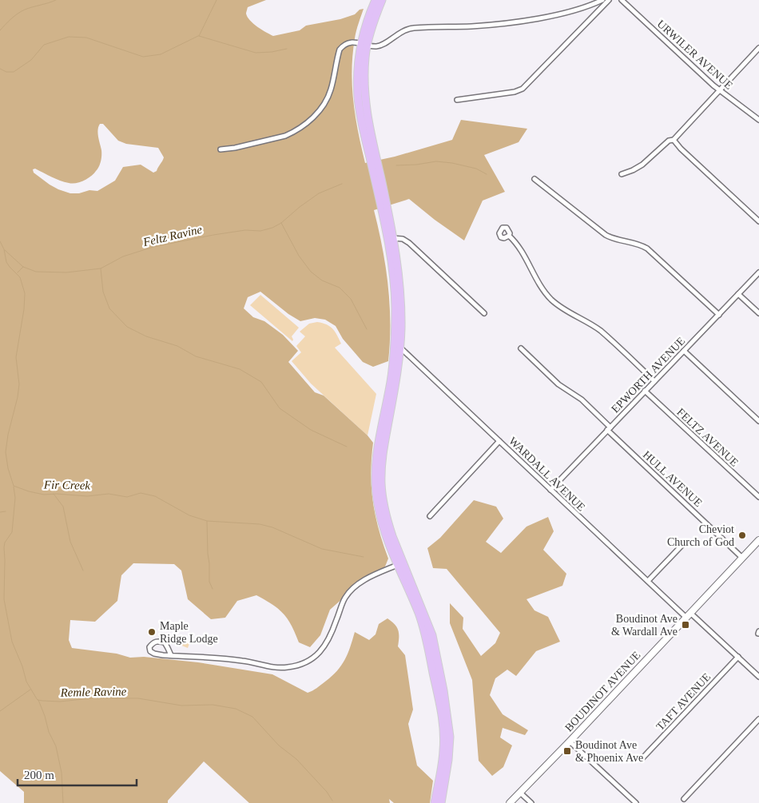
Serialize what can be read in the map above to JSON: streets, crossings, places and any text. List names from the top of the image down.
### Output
{
  "streets": {
    "street": [
      "URWILER AVENUE",
      "EPWORTH AVENUE",
      "FELTZ AVENUE",
      "WARDALL AVENUE",
      "HULL AVENUE",
      "BOUDINOT AVENUE",
      "TAFT AVENUE"
    ]
  },
  "crossings": [
    ["EPWORTH AVENUE", "FELTZ AVENUE"],
    ["EPWORTH AVENUE", "WARDALL AVENUE"],
    ["EPWORTH AVENUE", "HULL AVENUE"],
    ["WARDALL AVENUE", "BOUDINOT AVENUE"],
    ["WARDALL AVENUE", "TAFT AVENUE"],
    ["HULL AVENUE", "BOUDINOT AVENUE"]
  ],
  "water": ["Feltz Ravine", "Fir Creek", "Remle Ravine"],
  "places": {
    "other": ["Cheviot Church of God", "Maple Ridge Lodge"],
    "transit": ["Boudinot Ave & Wardall Ave", "Boudinot Ave & Phoenix Ave"]
  },
  "scale_bar": "200 m"
}
